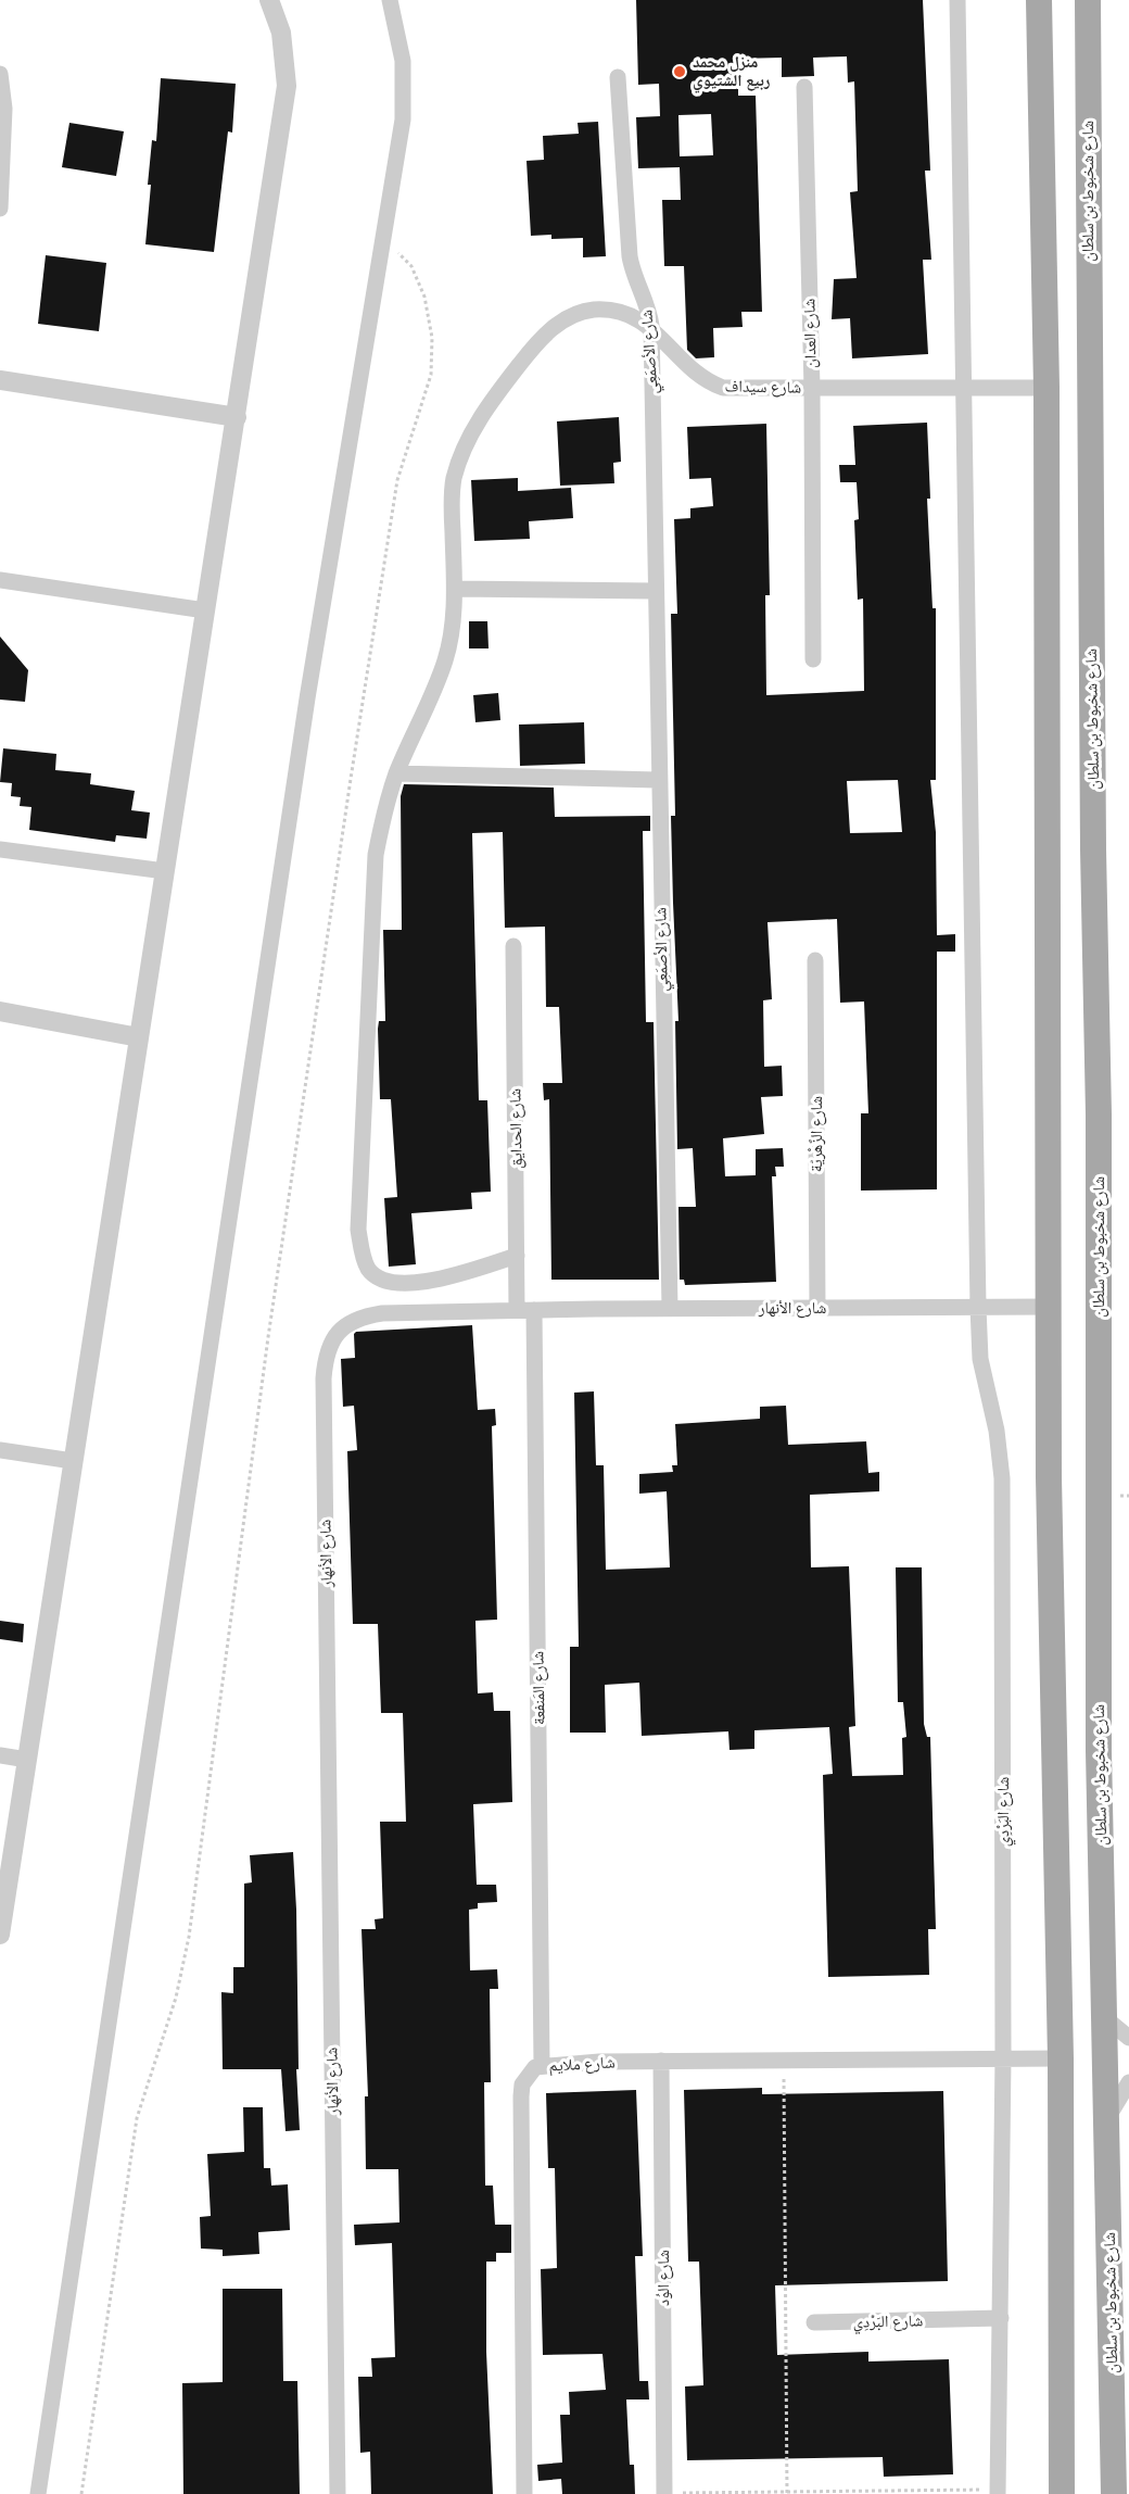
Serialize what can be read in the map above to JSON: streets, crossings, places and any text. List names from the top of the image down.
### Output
{
  "streets": {
    "main road": ["شارع شخبوط بن سلطان"],
    "street": [
      "شارع العدان",
      "شارع الأصمَعِي",
      "شارع سيداف",
      "شارع الحدايق",
      "شارع الزَّهْريّة",
      "شارع الأنهار",
      "شارع المَنفعة",
      "شارع البَرْدِي",
      "شارع ملايم",
      "شارع الوُد"
    ]
  },
  "crossings": [
    ["شارع العدان", "شارع سيداف"],
    ["شارع الأصمَعِي", "شارع سيداف"],
    ["شارع الأصمَعِي", "شارع الأنهار"],
    ["شارع سيداف", "شارع الحدايق"],
    ["شارع سيداف", "شارع البَرْدِي"],
    ["شارع الحدايق", "شارع الأنهار"],
    ["شارع الزَّهْريّة", "شارع الأنهار"],
    ["شارع الأنهار", "شارع المَنفعة"],
    ["شارع الأنهار", "شارع البَرْدِي"],
    ["شارع المَنفعة", "شارع ملايم"],
    ["شارع البَرْدِي", "شارع ملايم"],
    ["شارع ملايم", "شارع الوُد"]
  ],
  "places": ["منزل محمد ربيع الشتيوي"]
}
